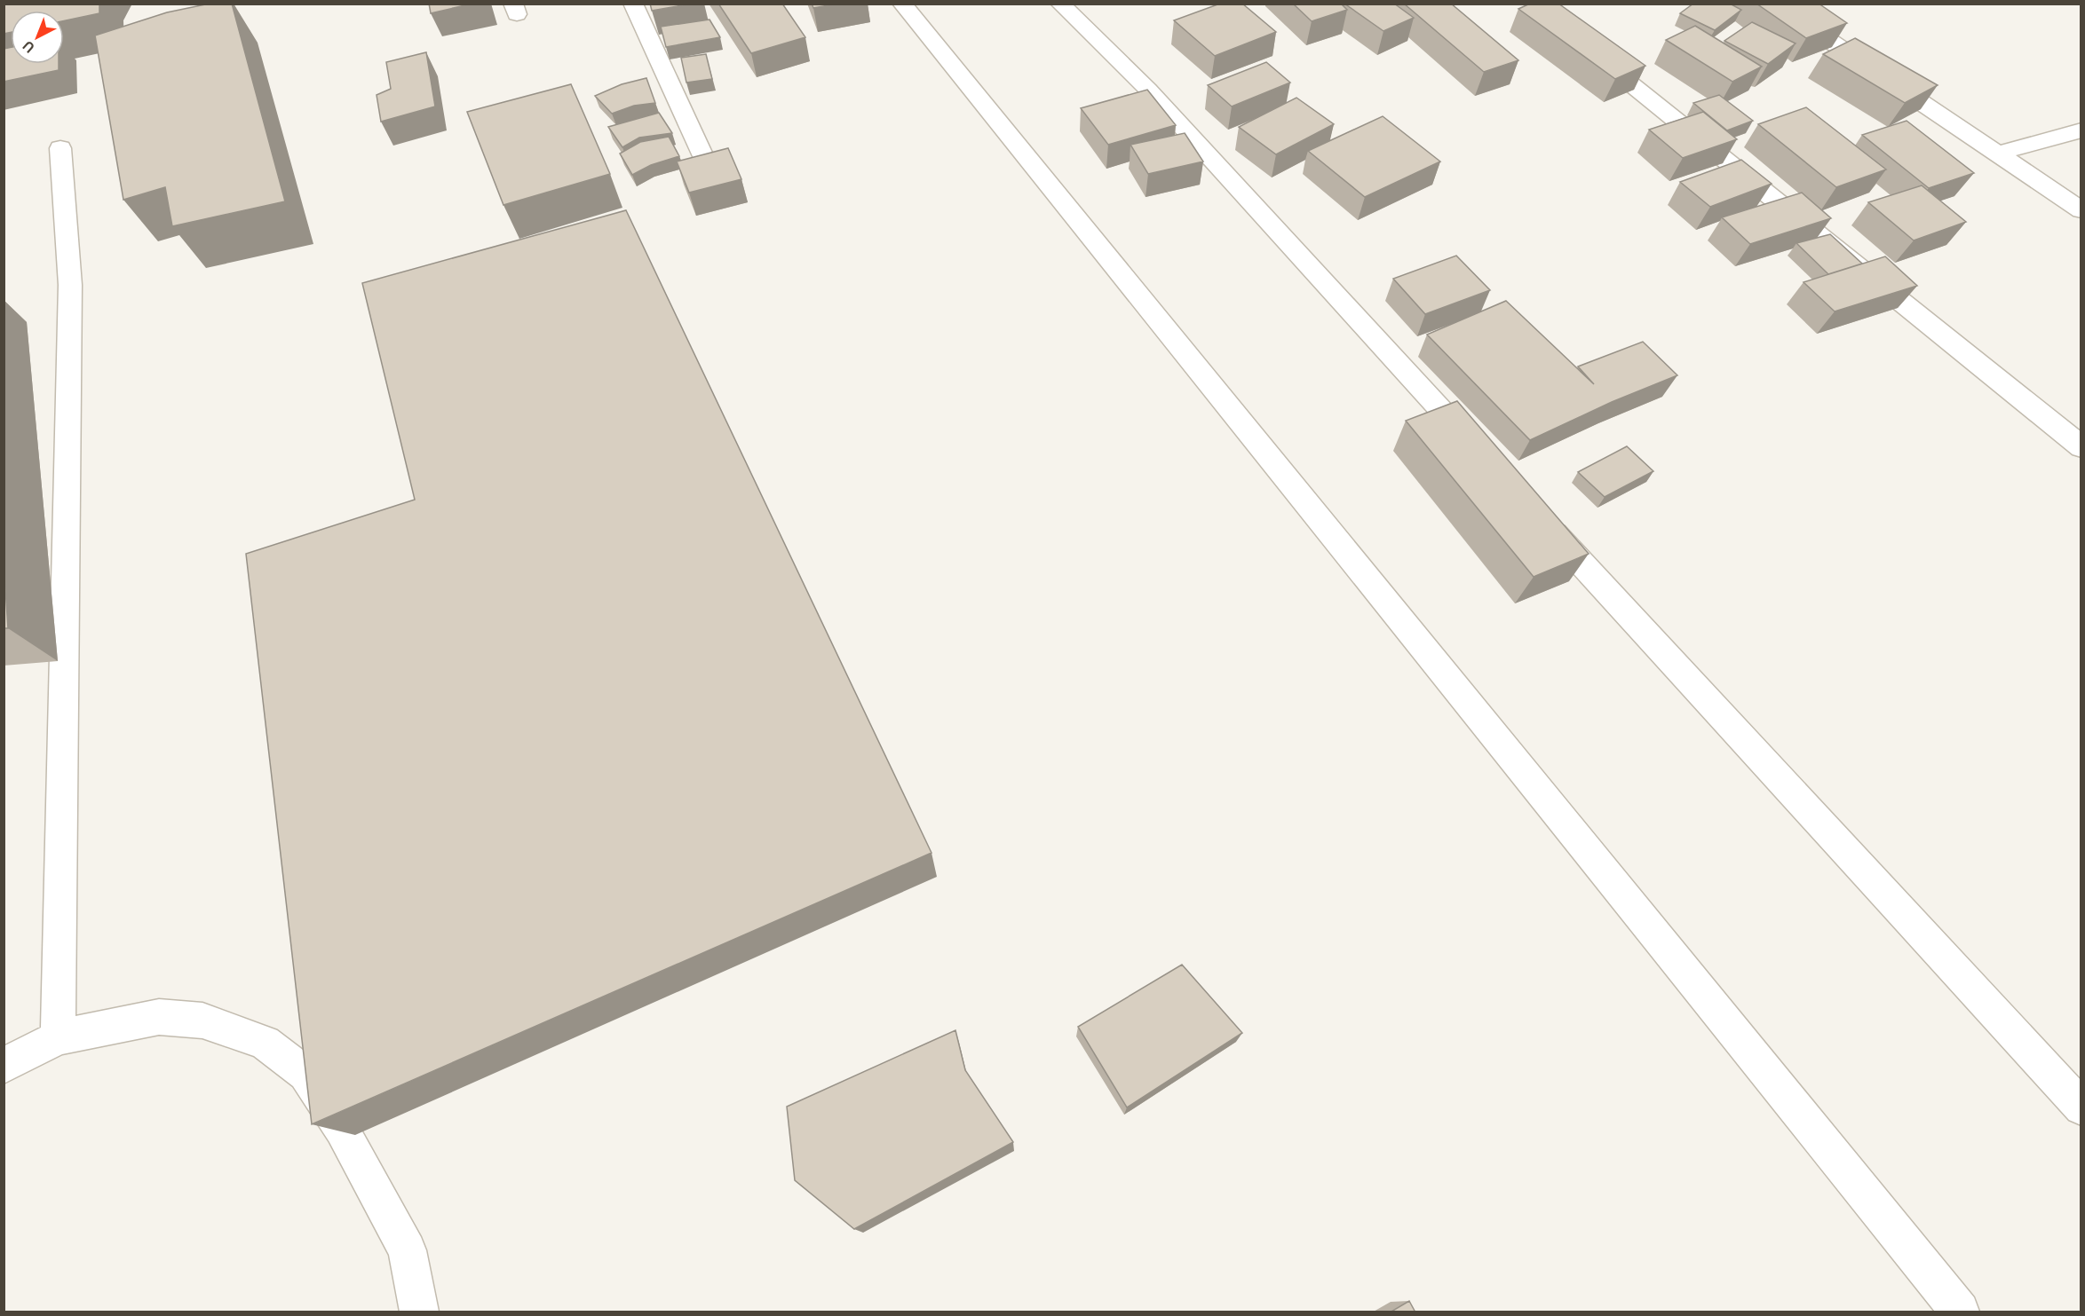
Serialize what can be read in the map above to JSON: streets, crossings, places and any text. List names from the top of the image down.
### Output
{
  "north": "bottom left"
}
